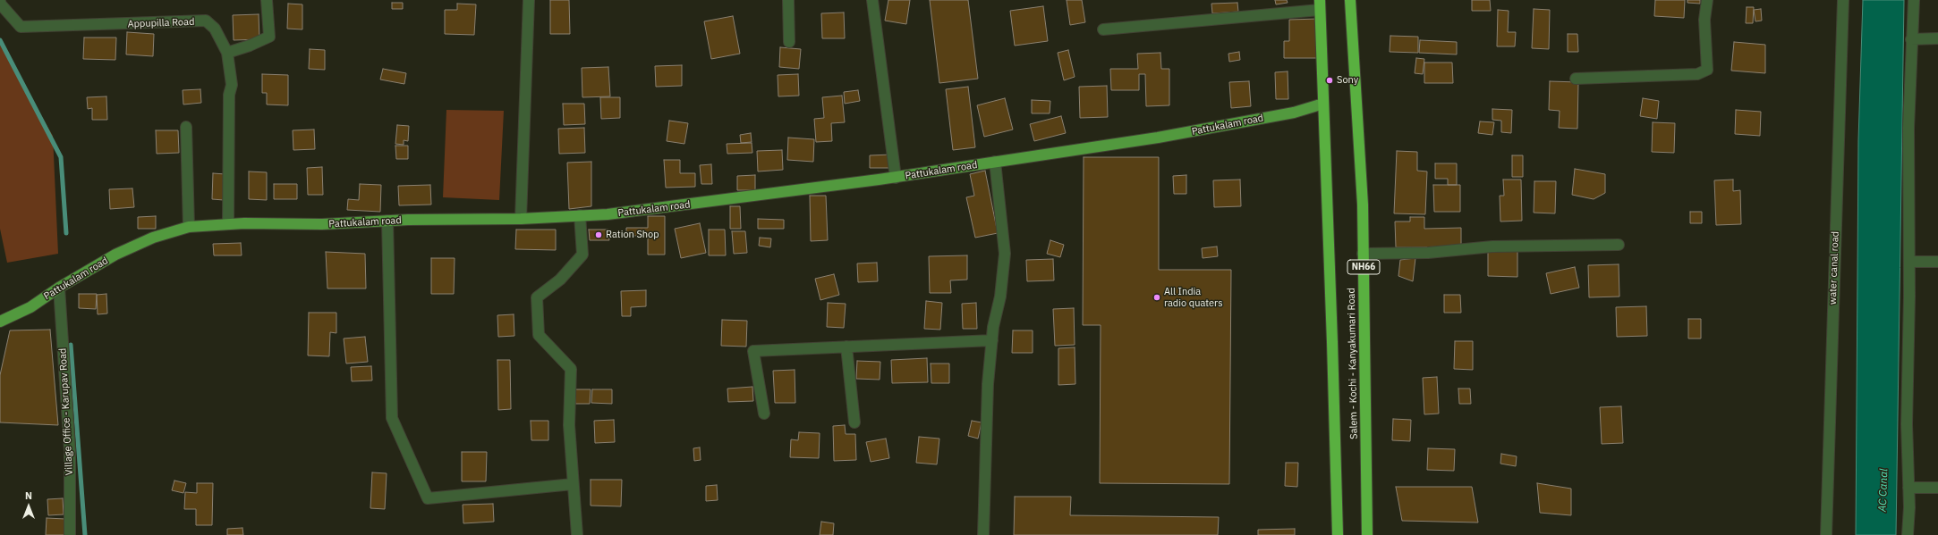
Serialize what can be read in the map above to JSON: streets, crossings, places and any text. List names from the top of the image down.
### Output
{
  "streets": {
    "highway": ["NH66", "Salem - Kochi - Kanyakumari Road"],
    "main road": ["Pattukalam road"],
    "street": ["Appupilla Road", "water canal road", "Village Office - Karupav Road"]
  },
  "crossings": [
    ["Appupilla Road", "Pattukalam road"],
    ["Pattukalam road", "Village Office - Karupav Road"]
  ],
  "water": ["AC Canal"],
  "places": ["Sony", "Ration Shop", "All India radio quaters"],
  "north": "top"
}
